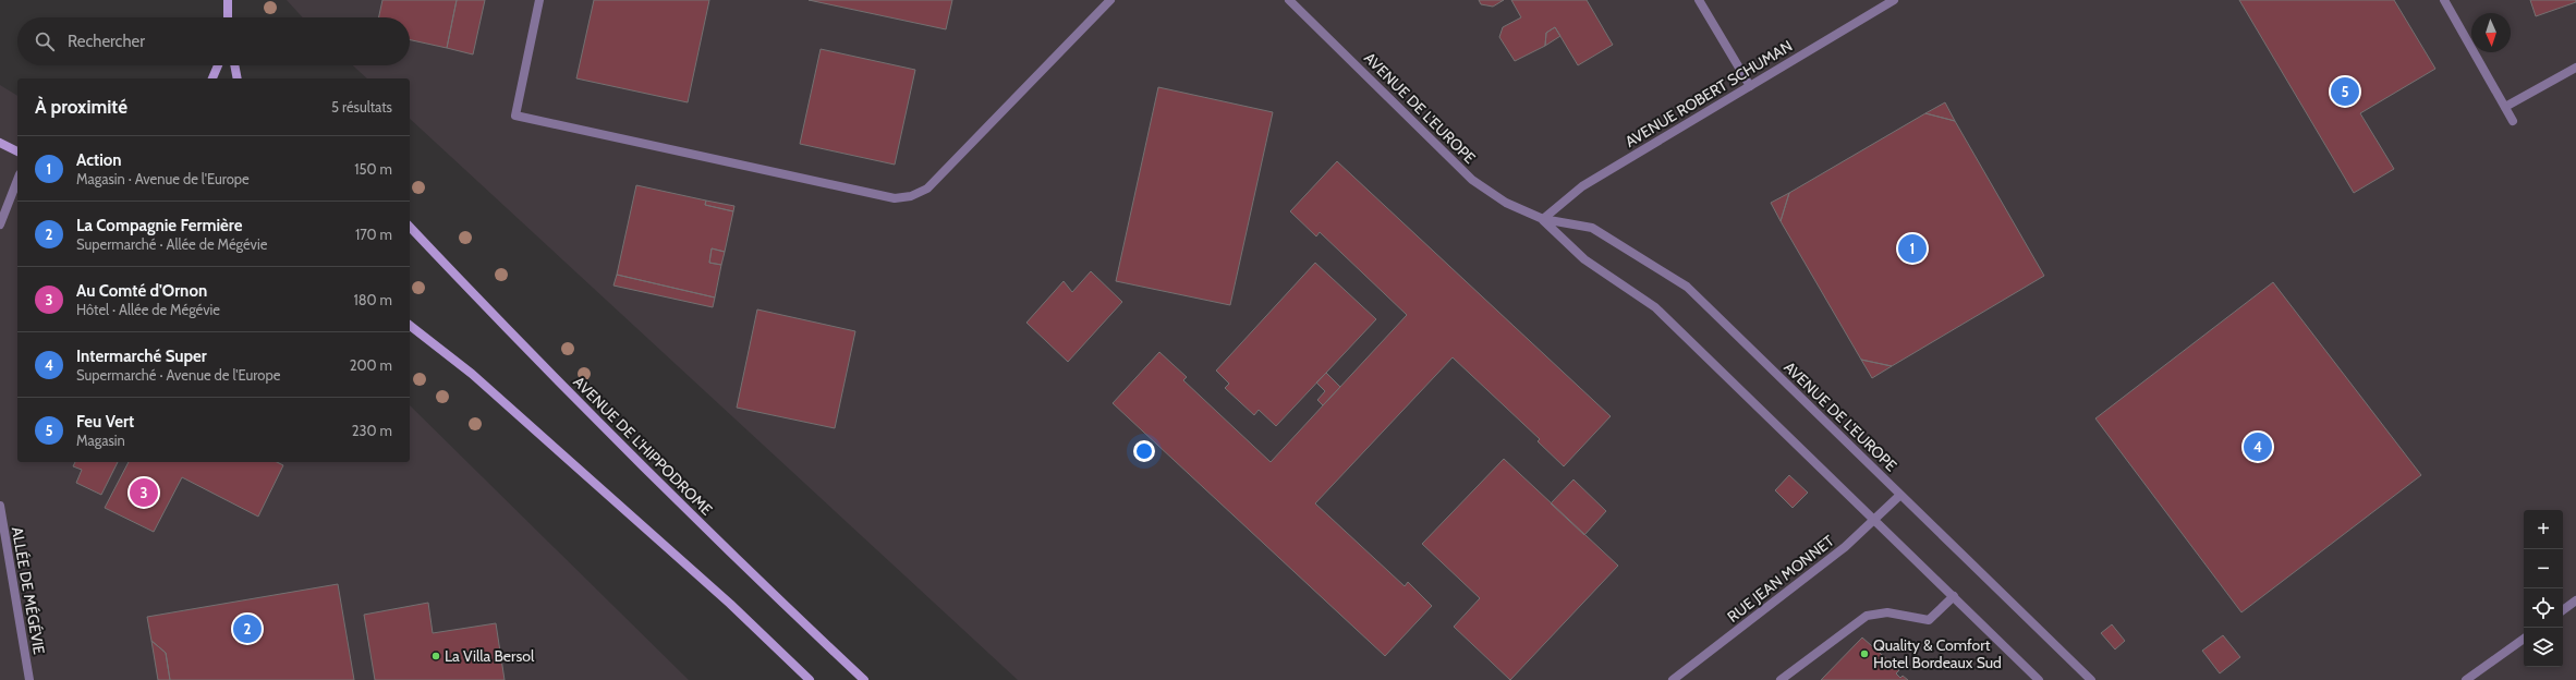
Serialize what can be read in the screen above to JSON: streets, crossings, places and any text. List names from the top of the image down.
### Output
{
  "streets": {
    "main road": ["AVENUE DE L'HIPPODROME"],
    "street": [
      "AVENUE ROBERT SCHUMAN",
      "AVENUE DE L'EUROPE",
      "RUE JEAN MONNET",
      "ALLÉE DE MÉGÉVIE"
    ]
  },
  "crossings": [
    ["AVENUE ROBERT SCHUMAN", "AVENUE DE L'EUROPE"],
    ["AVENUE DE L'EUROPE", "RUE JEAN MONNET"]
  ],
  "places": ["Quality & Comfort Hotel Bordeaux Sud", "La Villa Bersol"],
  "north": "bottom",
  "page": {
    "search": "Rechercher",
    "pins": [
      "5",
      "1",
      "4",
      "3",
      "2"
    ],
    "heading": ["À proximité", "5 résultats"],
    "list": [
      {
        "mark": "1",
        "name": "Action",
        "note": "Magasin · Avenue de l'Europe",
        "value": "150 m"
      },
      {
        "mark": "2",
        "name": "La Compagnie Fermière",
        "note": "Supermarché · Allée de Mégévie",
        "value": "170 m"
      },
      {
        "mark": "3",
        "name": "Au Comté d'Ornon",
        "note": "Hôtel · Allée de Mégévie",
        "value": "180 m"
      },
      {
        "mark": "4",
        "name": "Intermarché Super",
        "note": "Supermarché · Avenue de l'Europe",
        "value": "200 m"
      },
      {
        "mark": "5",
        "name": "Feu Vert",
        "note": "Magasin",
        "value": "230 m"
      }
    ],
    "map_buttons": ["+", "−"]
  }
}
